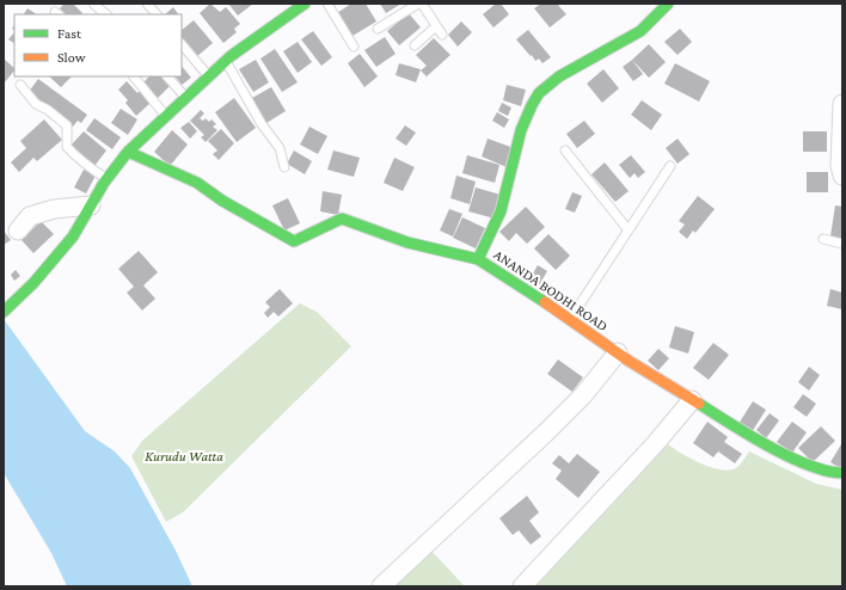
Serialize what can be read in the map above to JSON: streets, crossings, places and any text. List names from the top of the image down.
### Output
{
  "streets": {
    "street": ["ANANDA BODHI ROAD"]
  },
  "parks": ["Kurudu Watta"],
  "legend": ["Fast", "Slow"]
}
